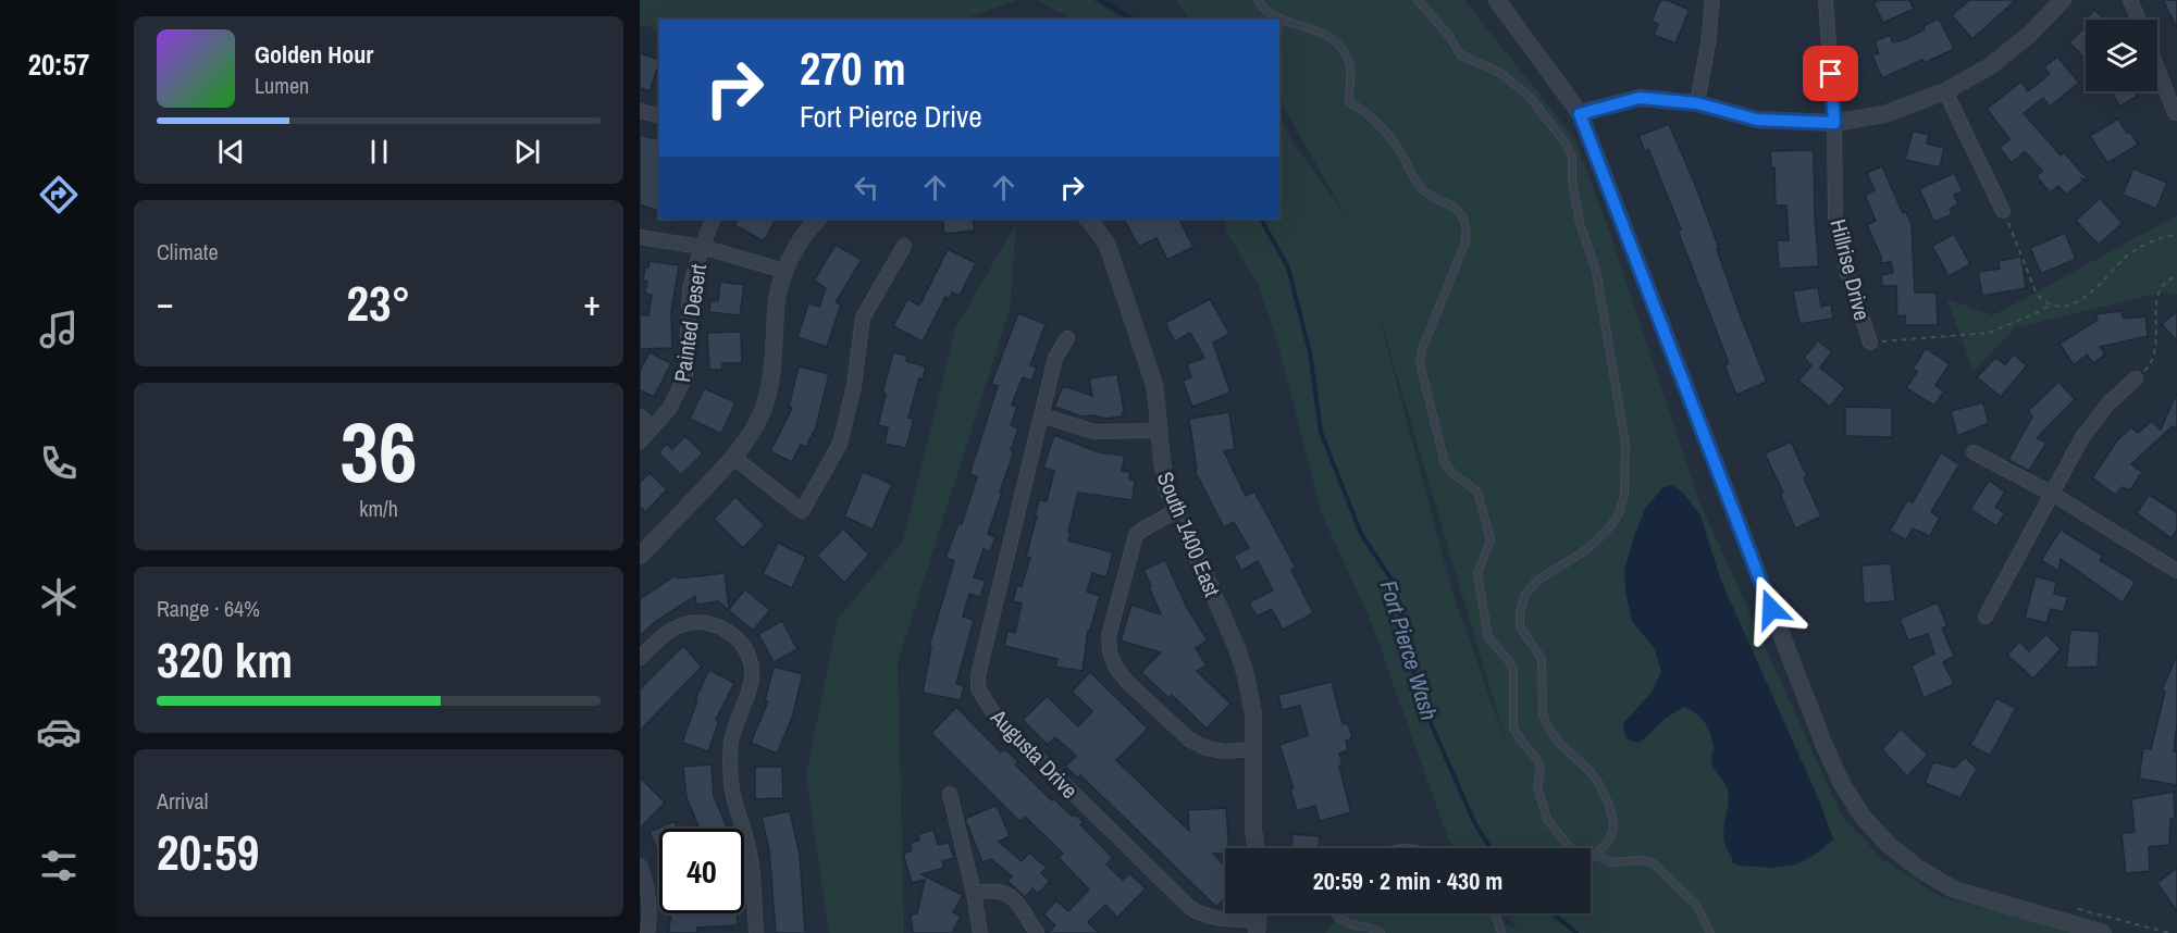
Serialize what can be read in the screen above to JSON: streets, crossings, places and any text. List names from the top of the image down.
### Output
{
  "streets": {
    "street": [
      "Hillrise Drive",
      "Painted Desert",
      "South 1400 East",
      "Augusta Drive"
    ]
  },
  "water": ["Fort Pierce Wash"],
  "page": {
    "tabs": "20:57",
    "turn": ["270 m", "Fort Pierce Drive"],
    "song": ["Golden Hour", "Lumen"],
    "tile": [
      "Climate",
      ["36", "km/h"],
      ["Range · 64%", "320 km"],
      ["Arrival", "20:59"]
    ],
    "heat": ["−", "23°", "+"],
    "limit": "40",
    "trip": "20:59 · 2 min · 430 m"
  }
}
